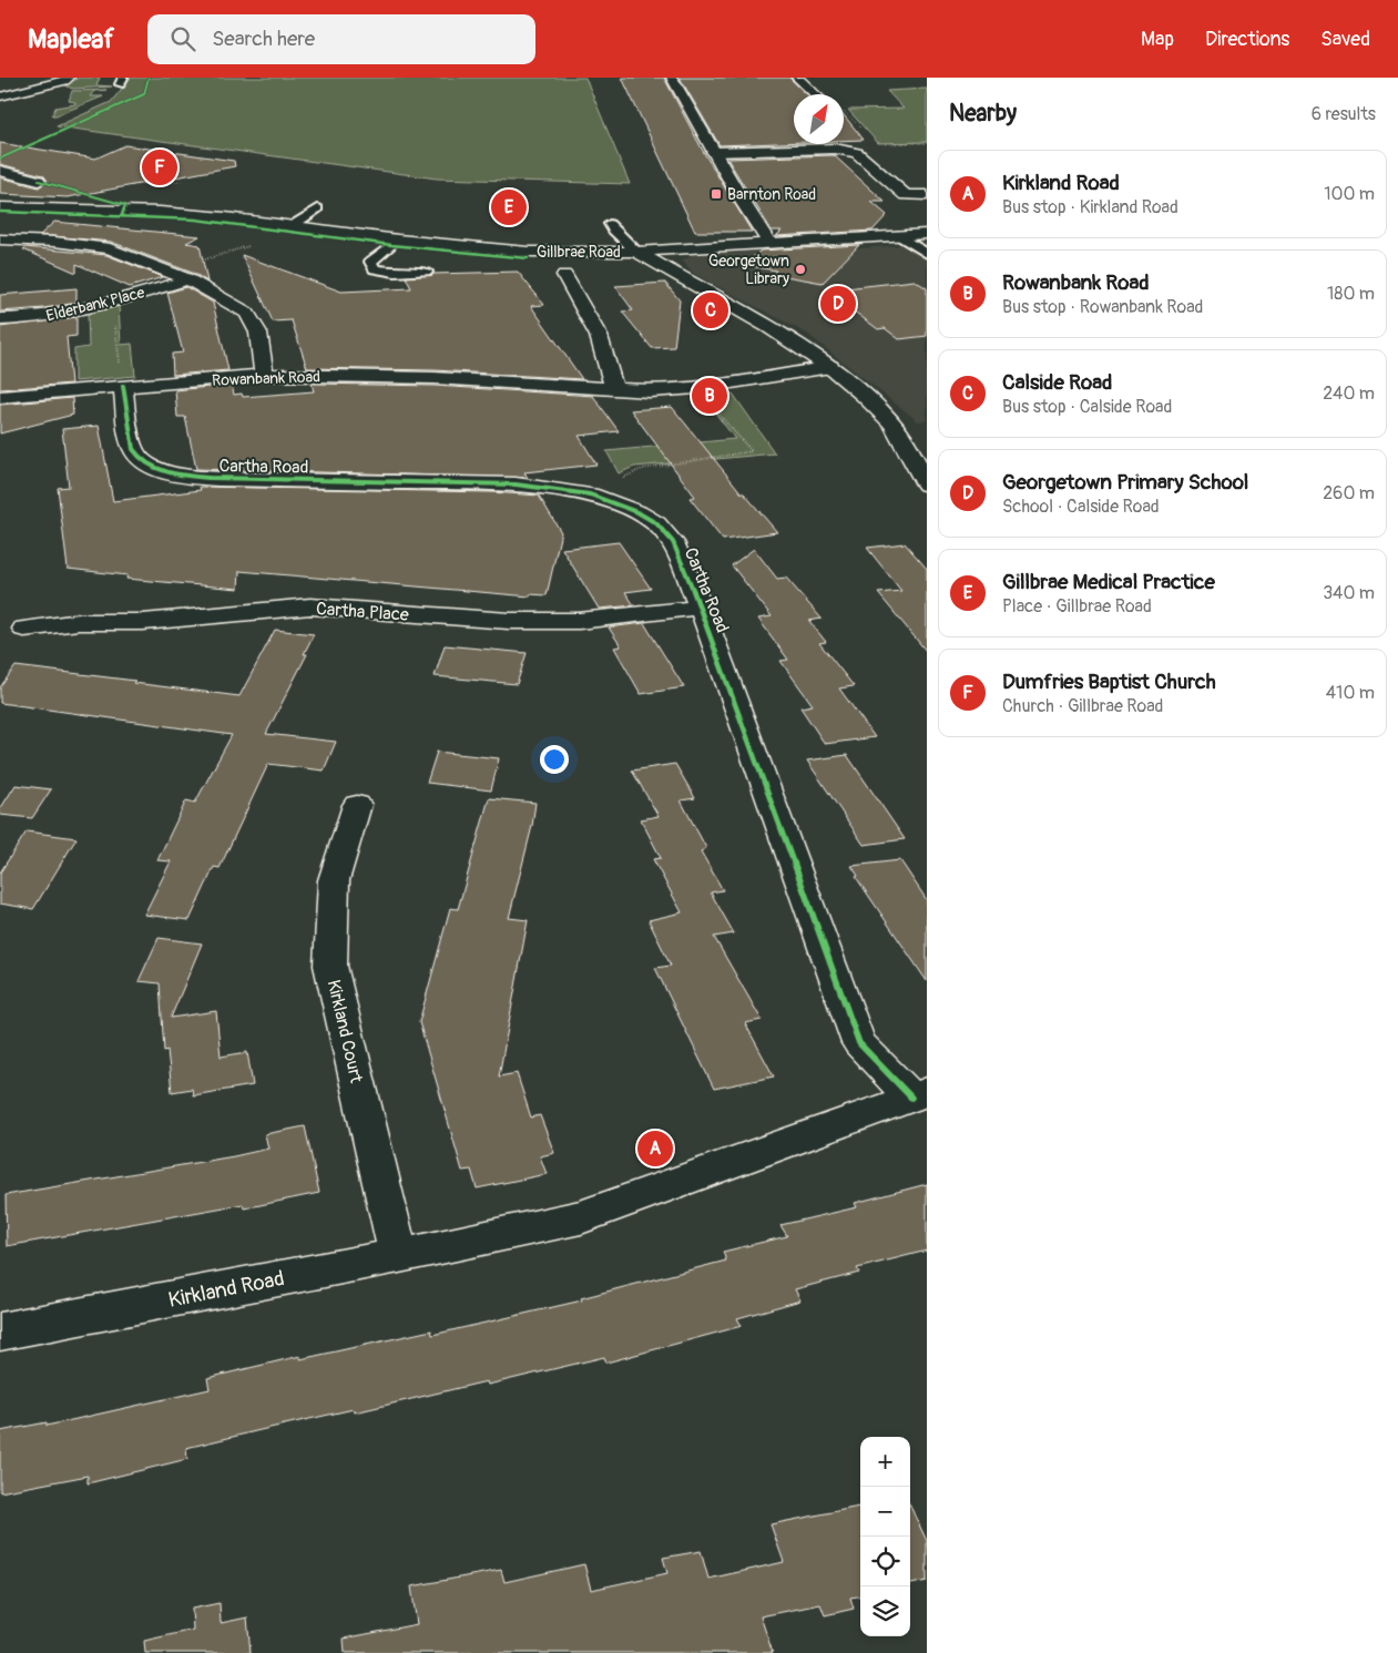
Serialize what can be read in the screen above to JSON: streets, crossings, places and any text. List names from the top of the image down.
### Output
{
  "streets": {
    "street": [
      "Gillbrae Road",
      "Elderbank Place",
      "Rowanbank Road",
      "Cartha Road",
      "Cartha Place",
      "Kirkland Court",
      "Kirkland Road"
    ]
  },
  "crossings": [
    ["Rowanbank Road", "Cartha Road"],
    ["Cartha Road", "Cartha Place"],
    ["Cartha Road", "Kirkland Road"],
    ["Kirkland Court", "Kirkland Road"]
  ],
  "places": {
    "transit": ["Barnton Road"],
    "other": ["Georgetown Library"]
  },
  "north": "top right",
  "page": {
    "header": "Mapleaf",
    "search": "Search here",
    "nav": ["Map", "Directions", "Saved"],
    "heading": ["Nearby", "6 results"],
    "pins": [
      "F",
      "E",
      "D",
      "C",
      "B",
      "A"
    ],
    "list": [
      {
        "mark": "A",
        "name": "Kirkland Road",
        "note": "Bus stop · Kirkland Road",
        "value": "100 m"
      },
      {
        "mark": "B",
        "name": "Rowanbank Road",
        "note": "Bus stop · Rowanbank Road",
        "value": "180 m"
      },
      {
        "mark": "C",
        "name": "Calside Road",
        "note": "Bus stop · Calside Road",
        "value": "240 m"
      },
      {
        "mark": "D",
        "name": "Georgetown Primary School",
        "note": "School · Calside Road",
        "value": "260 m"
      },
      {
        "mark": "E",
        "name": "Gillbrae Medical Practice",
        "note": "Place · Gillbrae Road",
        "value": "340 m"
      },
      {
        "mark": "F",
        "name": "Dumfries Baptist Church",
        "note": "Church · Gillbrae Road",
        "value": "410 m"
      }
    ],
    "map_buttons": ["+", "−"]
  }
}
